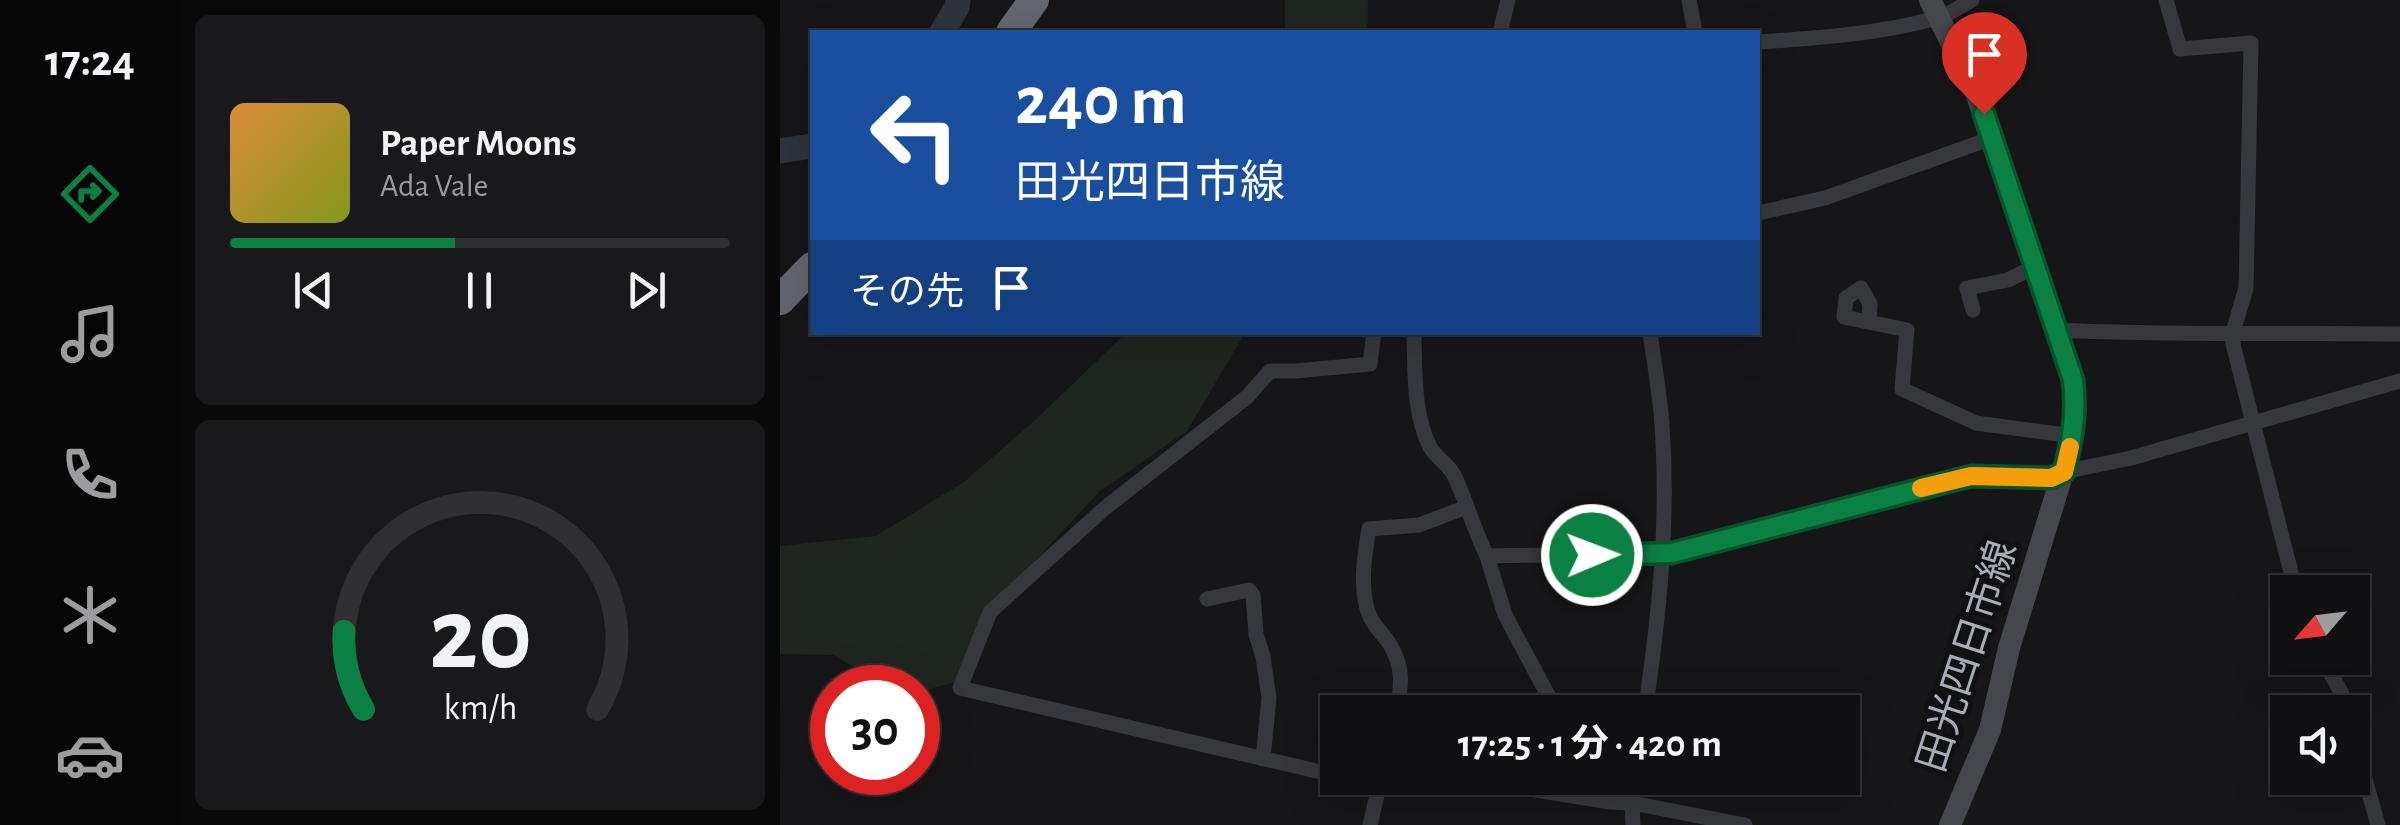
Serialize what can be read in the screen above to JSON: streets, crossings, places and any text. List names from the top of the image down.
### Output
{
  "streets": {
    "main road": ["田光四日市線"]
  },
  "north": "bottom left",
  "page": {
    "tabs": "17:24",
    "turn": ["240 m", "田光四日市線"],
    "song": ["Paper Moons", "Ada Vale"],
    "then": "その先",
    "limit": "30",
    "trip": "17:25 · 1 分 · 420 m",
    "gauge": ["20", "km/h"]
  }
}
